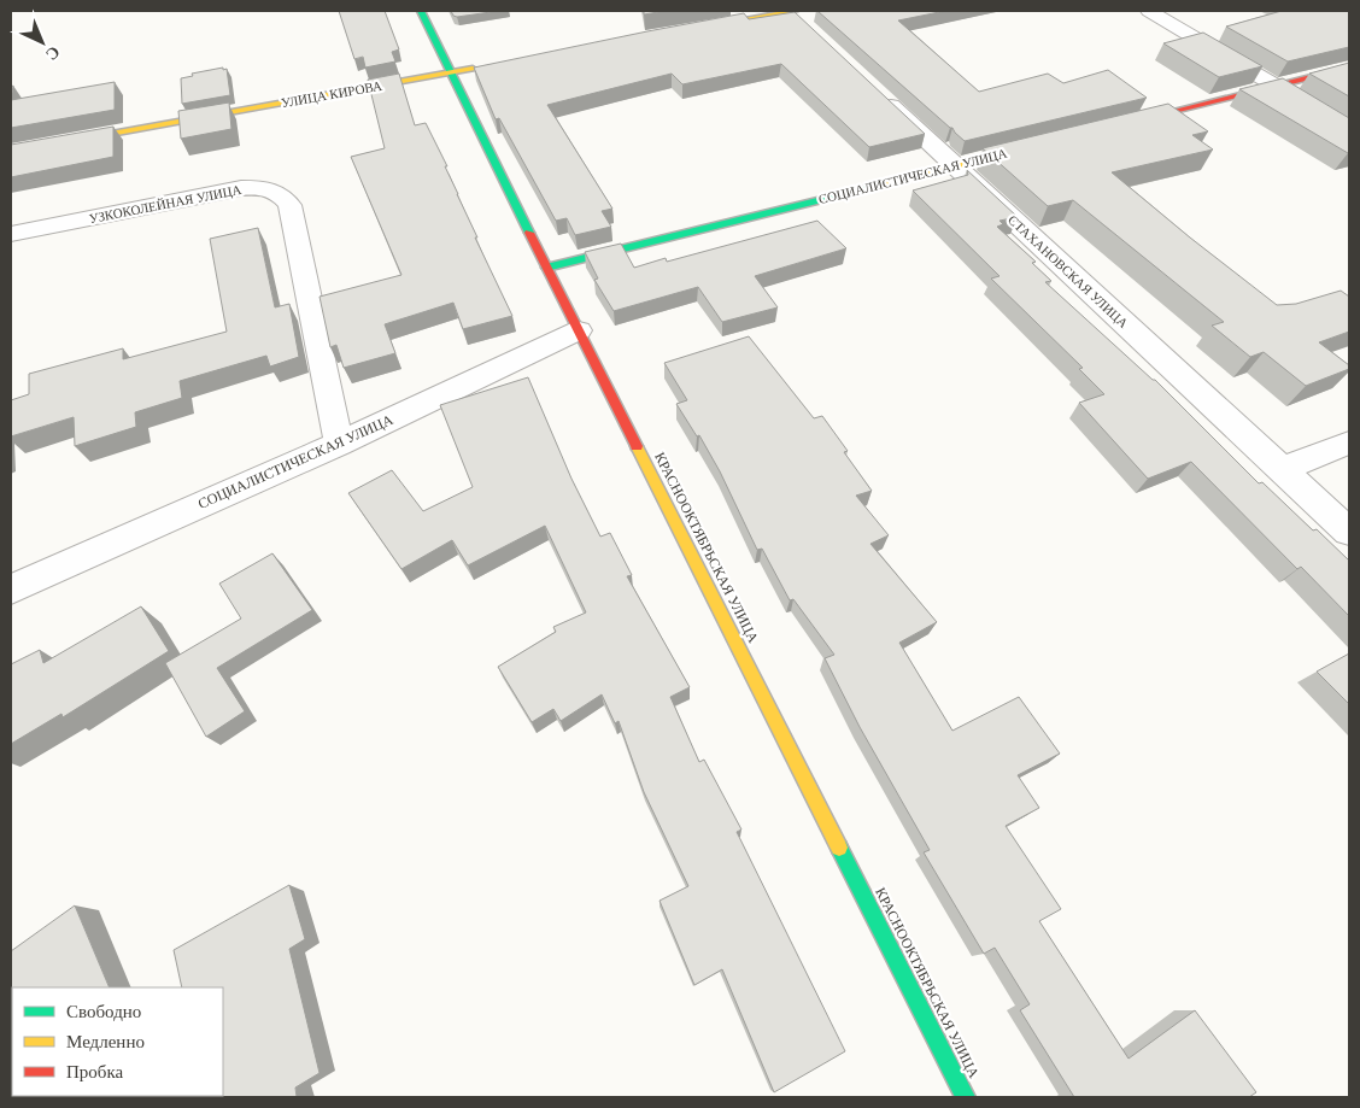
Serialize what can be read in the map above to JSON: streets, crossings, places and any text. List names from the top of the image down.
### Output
{
  "streets": {
    "street": [
      "УЛИЦА КИРОВА",
      "СОЦИАЛИСТИЧЕСКАЯ УЛИЦА",
      "УЗКОКОЛЕЙНАЯ УЛИЦА",
      "СТАХАНОВСКАЯ УЛИЦА",
      "КРАСНООКТЯБРЬСКАЯ УЛИЦА"
    ]
  },
  "crossings": [
    ["УЛИЦА КИРОВА", "КРАСНООКТЯБРЬСКАЯ УЛИЦА"],
    ["СОЦИАЛИСТИЧЕСКАЯ УЛИЦА", "УЗКОКОЛЕЙНАЯ УЛИЦА"],
    ["СОЦИАЛИСТИЧЕСКАЯ УЛИЦА", "СТАХАНОВСКАЯ УЛИЦА"],
    ["СОЦИАЛИСТИЧЕСКАЯ УЛИЦА", "КРАСНООКТЯБРЬСКАЯ УЛИЦА"]
  ],
  "legend": ["Свободно", "Медленно", "Пробка"],
  "north": "bottom right"
}
